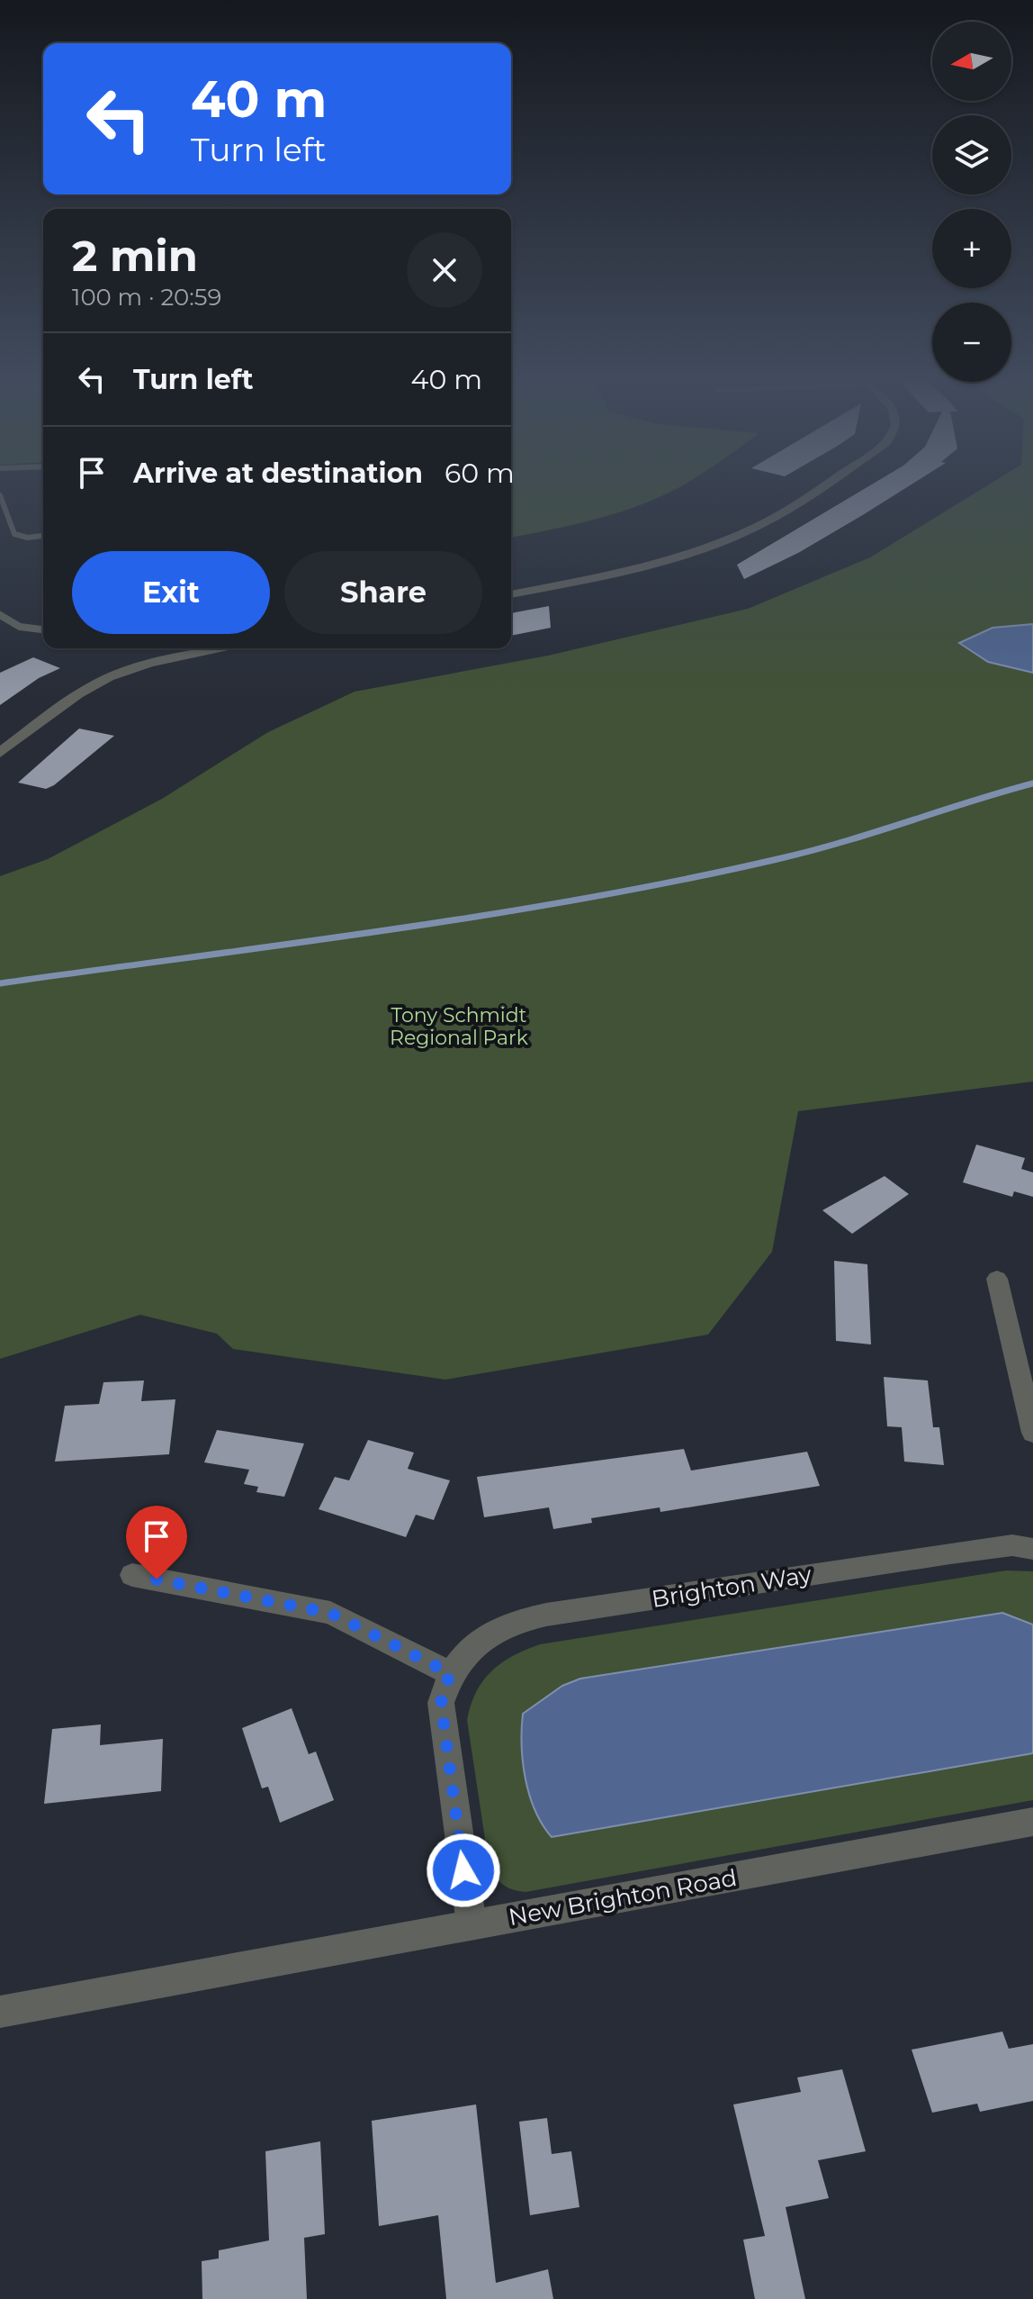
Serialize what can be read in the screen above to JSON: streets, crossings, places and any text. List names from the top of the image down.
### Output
{
  "streets": {
    "street": ["Brighton Way", "New Brighton Road"]
  },
  "parks": ["Tony Schmidt Regional Park"],
  "north": "left",
  "page": {
    "map_buttons": ["+", "−"],
    "turn": ["40 m", "Turn left"],
    "heading": ["2 min", "100 m · 20:59"],
    "list": [
      {
        "name": "Turn left",
        "value": "40 m"
      },
      {
        "name": "Arrive at destination",
        "value": "60 m"
      }
    ],
    "buttons": ["Exit", "Share"]
  }
}
